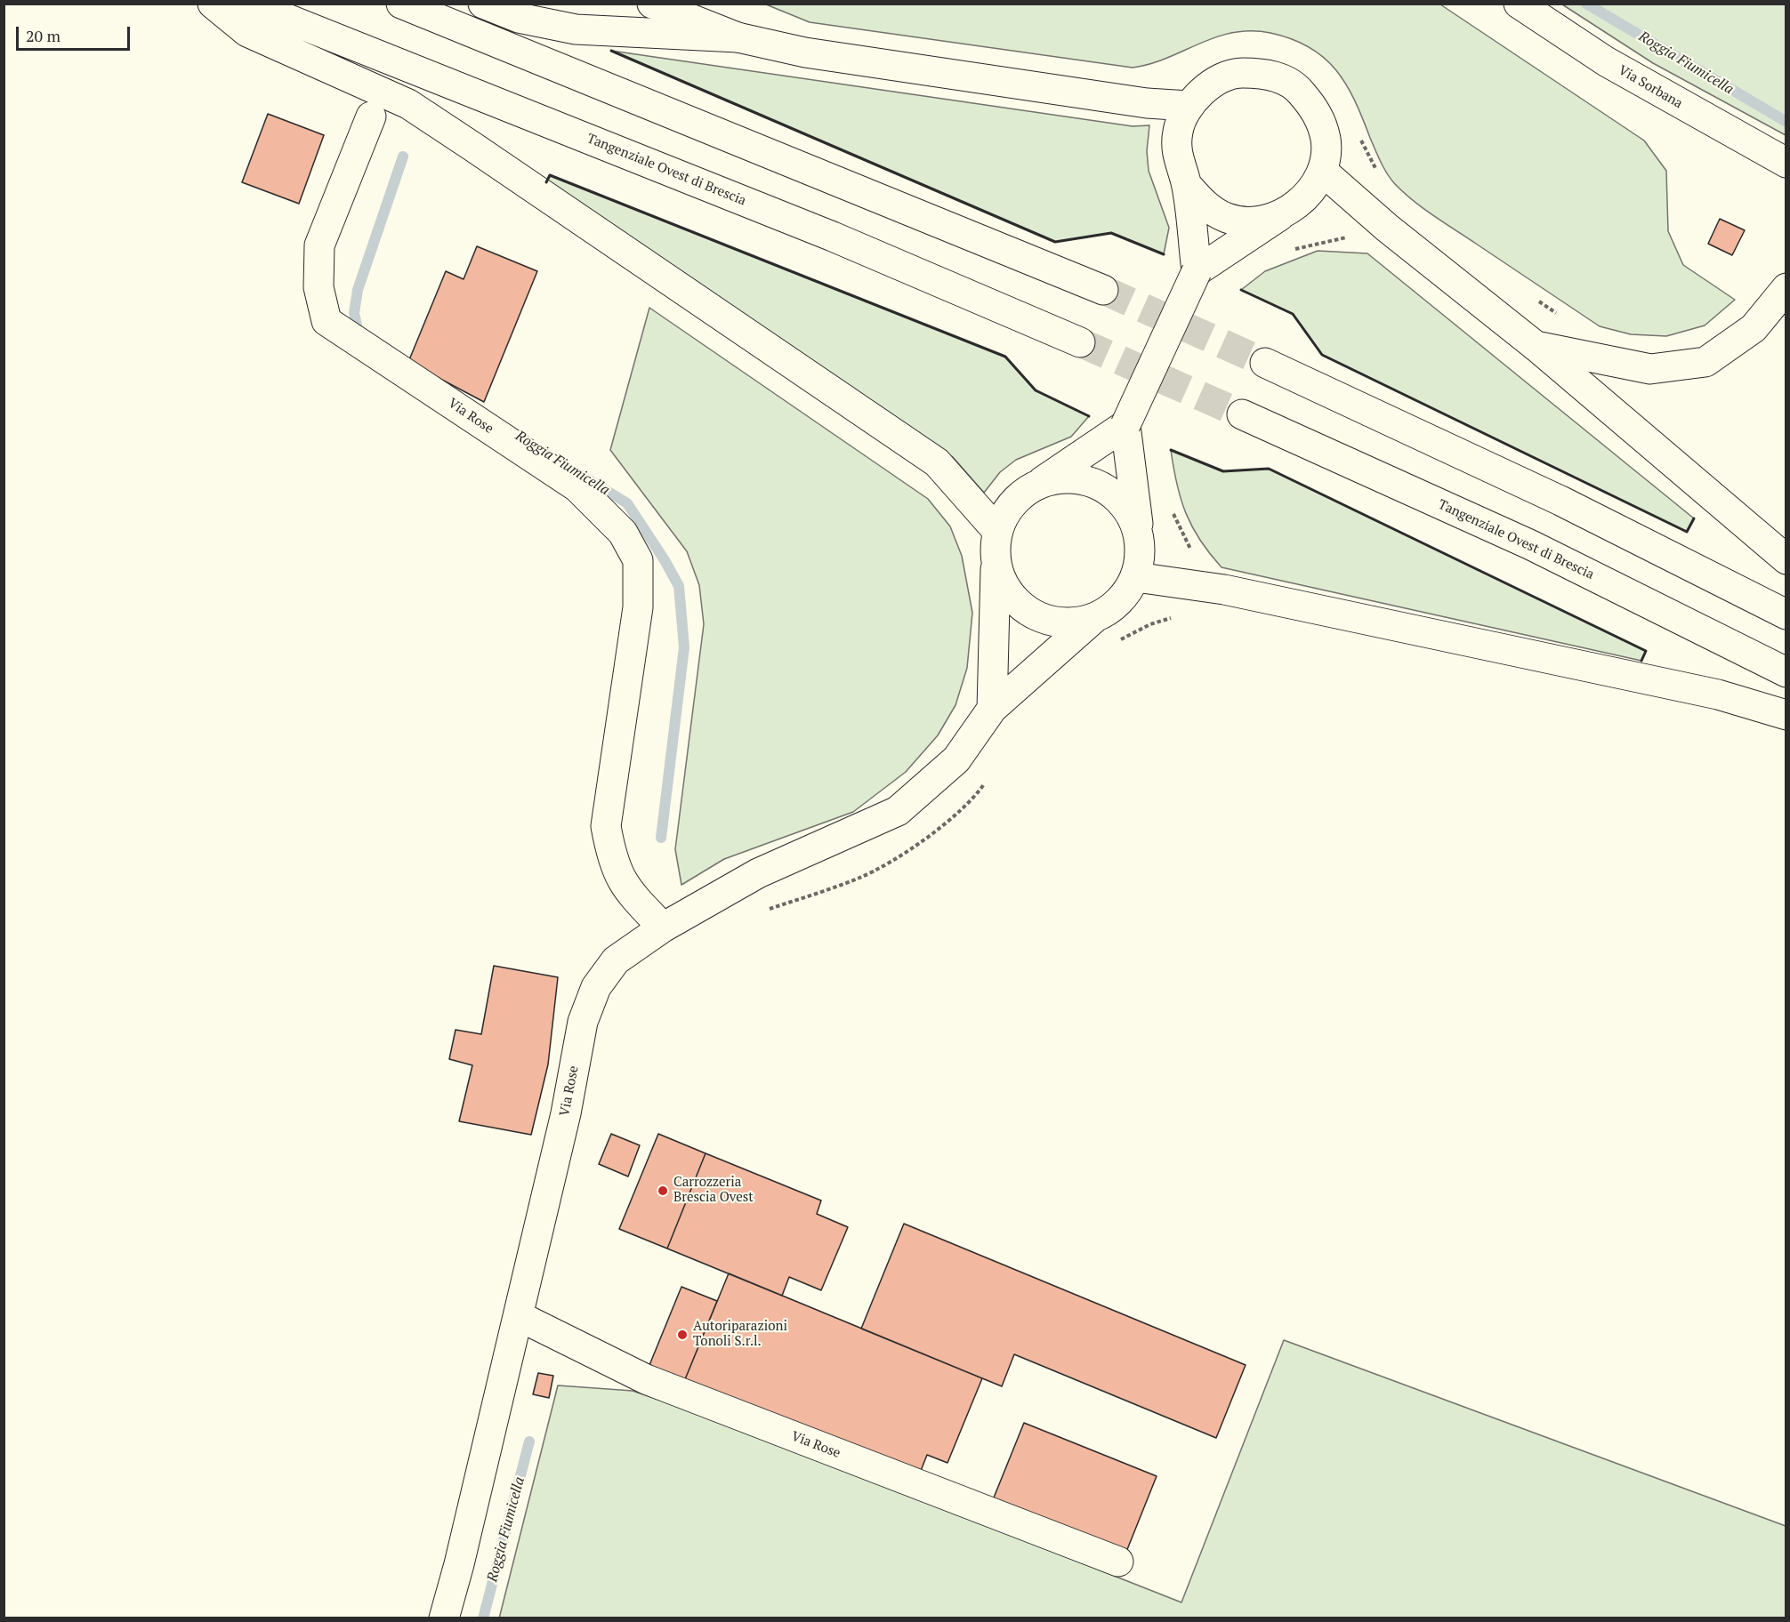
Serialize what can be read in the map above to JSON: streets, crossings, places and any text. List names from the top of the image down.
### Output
{
  "streets": {
    "main road": ["Via Sorbana", "Tangenziale Ovest di Brescia", "Via Rose"]
  },
  "water": ["Roggia Fiumicella"],
  "places": ["Carrozzeria Brescia Ovest", "Autoriparazioni Tonoli S.r.l."],
  "scale_bar": "20 m"
}
